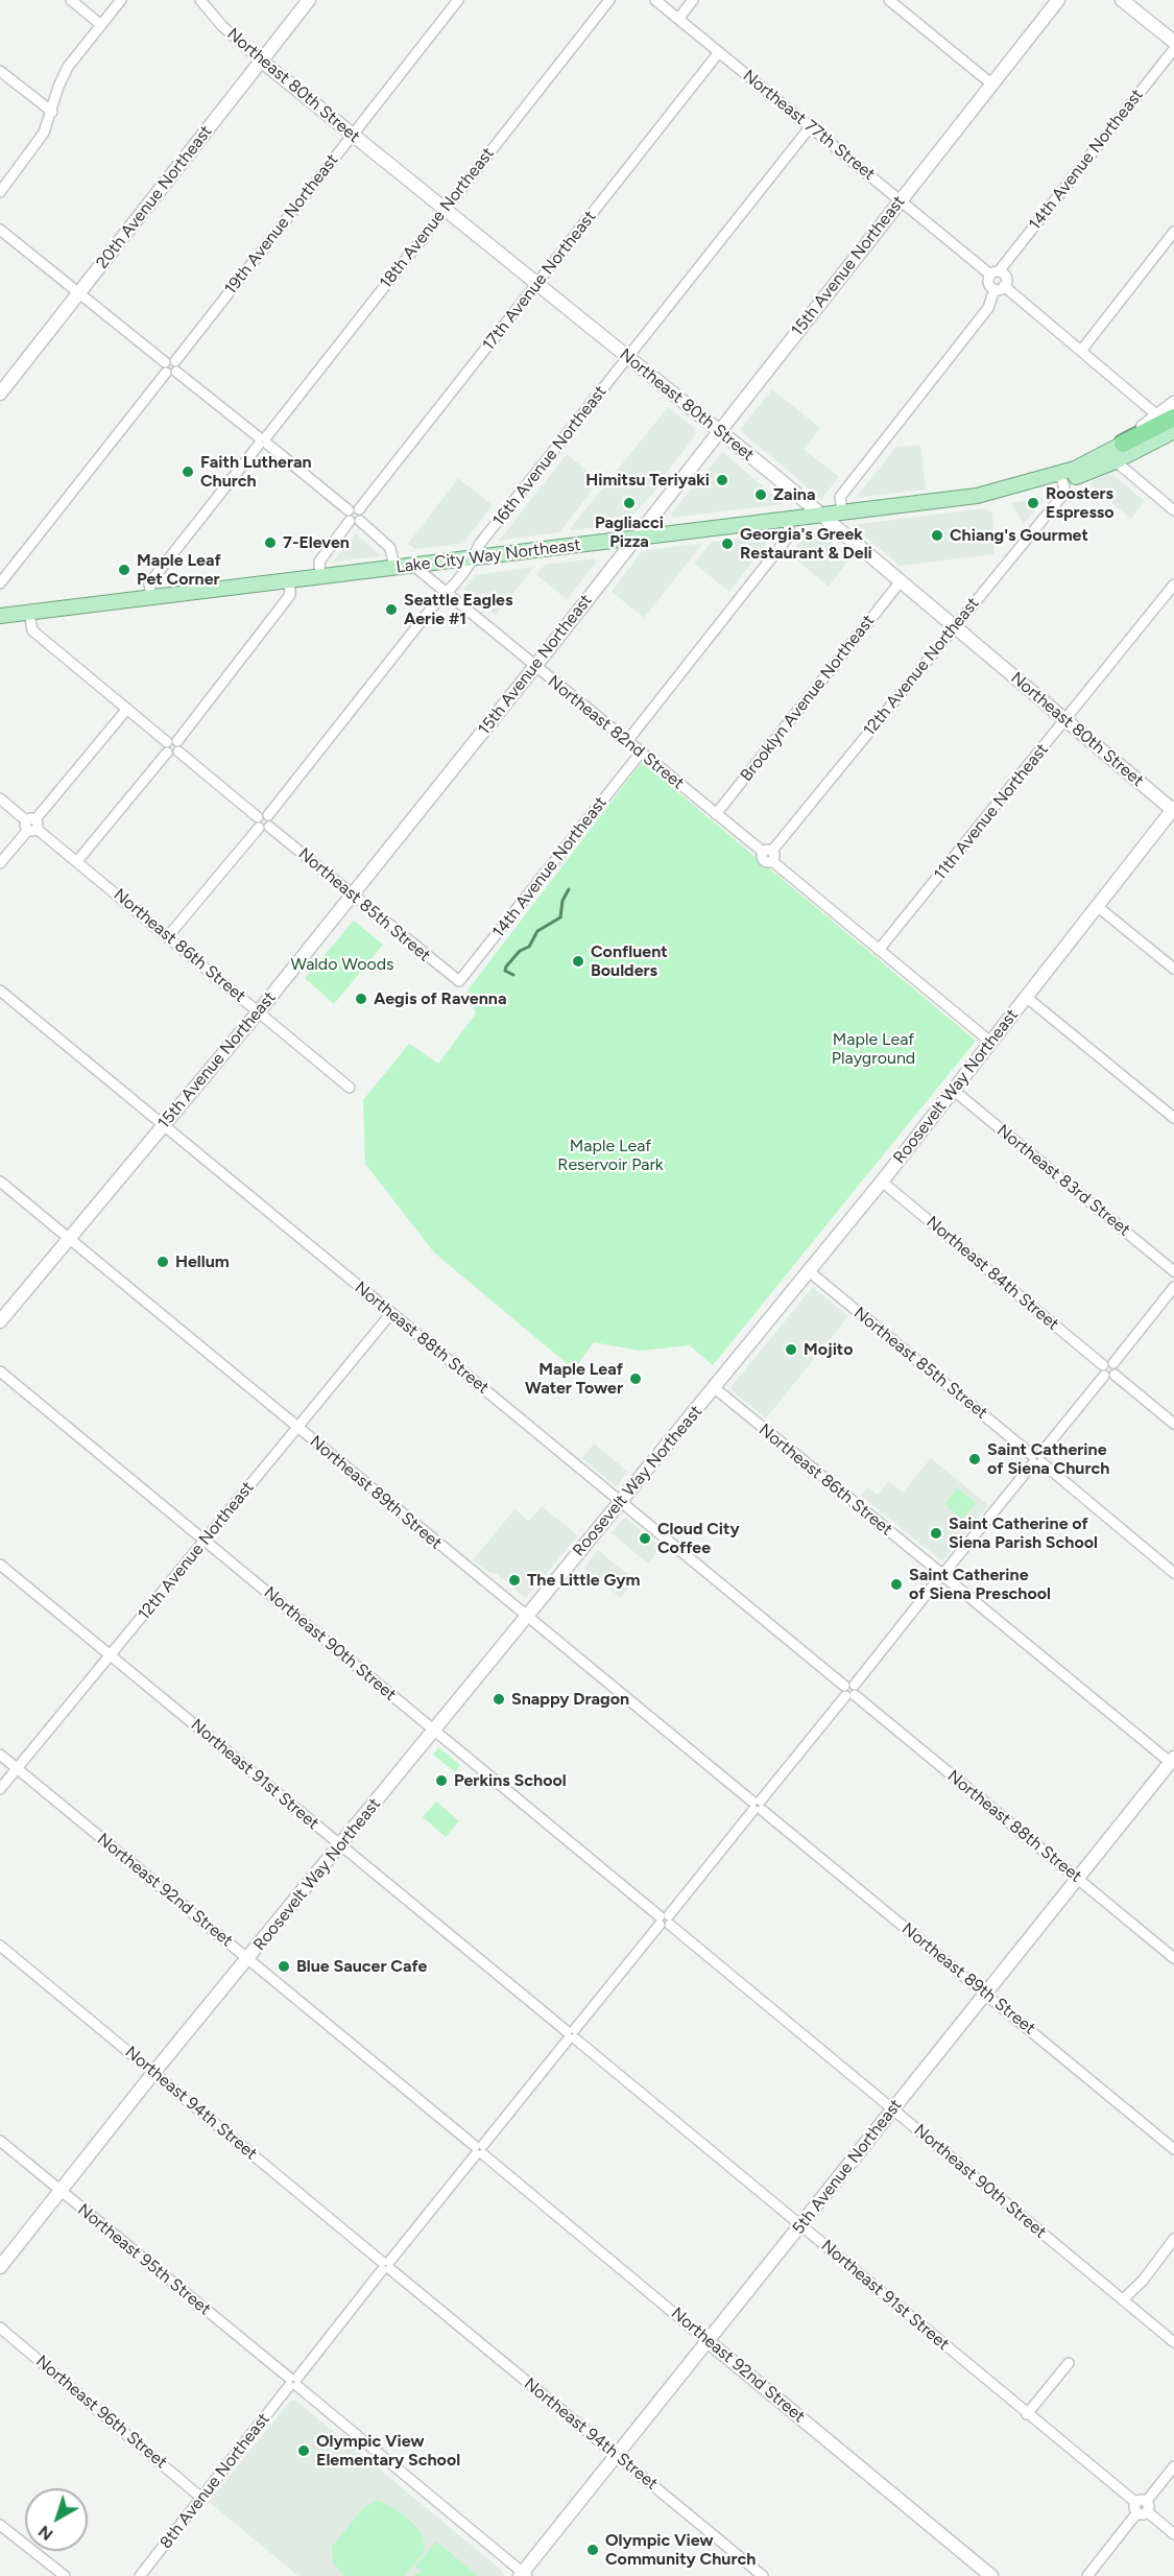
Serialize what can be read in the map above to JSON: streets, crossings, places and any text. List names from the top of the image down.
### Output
{
  "streets": {
    "main road": [
      "Northeast 80th Street",
      "20th Avenue Northeast",
      "15th Avenue Northeast",
      "Lake City Way Northeast",
      "Roosevelt Way Northeast",
      "Northeast 92nd Street",
      "5th Avenue Northeast"
    ],
    "street": [
      "Northeast 77th Street",
      "14th Avenue Northeast",
      "18th Avenue Northeast",
      "19th Avenue Northeast",
      "17th Avenue Northeast",
      "16th Avenue Northeast",
      "12th Avenue Northeast",
      "Brooklyn Avenue Northeast",
      "Northeast 82nd Street",
      "11th Avenue Northeast",
      "Northeast 85th Street",
      "Northeast 86th Street",
      "Northeast 83rd Street",
      "Northeast 84th Street",
      "Northeast 88th Street",
      "Northeast 89th Street",
      "Northeast 90th Street",
      "Northeast 91st Street",
      "Northeast 94th Street",
      "Northeast 95th Street",
      "Northeast 96th Street",
      "8th Avenue Northeast"
    ]
  },
  "crossings": [
    ["Northeast 80th Street", "20th Avenue Northeast"],
    ["Northeast 80th Street", "18th Avenue Northeast"],
    ["Northeast 80th Street", "19th Avenue Northeast"],
    ["Northeast 80th Street", "15th Avenue Northeast"],
    ["Northeast 80th Street", "17th Avenue Northeast"],
    ["Northeast 80th Street", "16th Avenue Northeast"],
    ["Northeast 80th Street", "Lake City Way Northeast"],
    ["Northeast 80th Street", "12th Avenue Northeast"],
    ["Northeast 80th Street", "Brooklyn Avenue Northeast"],
    ["Northeast 80th Street", "11th Avenue Northeast"],
    ["Northeast 80th Street", "Roosevelt Way Northeast"],
    ["Northeast 77th Street", "14th Avenue Northeast"],
    ["Northeast 77th Street", "15th Avenue Northeast"],
    ["Northeast 77th Street", "17th Avenue Northeast"],
    ["Northeast 77th Street", "16th Avenue Northeast"],
    ["14th Avenue Northeast", "Northeast 82nd Street"],
    ["14th Avenue Northeast", "Northeast 85th Street"],
    ["18th Avenue Northeast", "Lake City Way Northeast"],
    ["15th Avenue Northeast", "Lake City Way Northeast"],
    ["15th Avenue Northeast", "Northeast 82nd Street"],
    ["15th Avenue Northeast", "Northeast 85th Street"],
    ["15th Avenue Northeast", "Northeast 86th Street"],
    ["15th Avenue Northeast", "Northeast 88th Street"],
    ["15th Avenue Northeast", "Northeast 89th Street"],
    ["16th Avenue Northeast", "Lake City Way Northeast"],
    ["16th Avenue Northeast", "Northeast 82nd Street"],
    ["16th Avenue Northeast", "Northeast 85th Street"],
    ["Lake City Way Northeast", "12th Avenue Northeast"],
    ["Lake City Way Northeast", "Northeast 82nd Street"],
    ["12th Avenue Northeast", "Northeast 82nd Street"],
    ["12th Avenue Northeast", "Northeast 88th Street"],
    ["12th Avenue Northeast", "Northeast 89th Street"],
    ["12th Avenue Northeast", "Northeast 90th Street"],
    ["12th Avenue Northeast", "Northeast 91st Street"],
    ["12th Avenue Northeast", "Northeast 92nd Street"],
    ["Brooklyn Avenue Northeast", "Northeast 82nd Street"],
    ["Northeast 82nd Street", "11th Avenue Northeast"],
    ["Northeast 82nd Street", "Roosevelt Way Northeast"],
    ["Northeast 85th Street", "Roosevelt Way Northeast"],
    ["Northeast 85th Street", "8th Avenue Northeast"],
    ["Northeast 86th Street", "Roosevelt Way Northeast"],
    ["Northeast 86th Street", "5th Avenue Northeast"],
    ["Northeast 86th Street", "8th Avenue Northeast"],
    ["Roosevelt Way Northeast", "Northeast 83rd Street"],
    ["Roosevelt Way Northeast", "Northeast 84th Street"],
    ["Roosevelt Way Northeast", "Northeast 88th Street"],
    ["Roosevelt Way Northeast", "Northeast 89th Street"],
    ["Roosevelt Way Northeast", "Northeast 90th Street"],
    ["Roosevelt Way Northeast", "Northeast 91st Street"],
    ["Roosevelt Way Northeast", "Northeast 92nd Street"],
    ["Roosevelt Way Northeast", "Northeast 94th Street"],
    ["Roosevelt Way Northeast", "Northeast 95th Street"],
    ["Northeast 84th Street", "8th Avenue Northeast"],
    ["Northeast 88th Street", "5th Avenue Northeast"],
    ["Northeast 88th Street", "8th Avenue Northeast"],
    ["Northeast 89th Street", "5th Avenue Northeast"],
    ["Northeast 89th Street", "8th Avenue Northeast"],
    ["Northeast 90th Street", "5th Avenue Northeast"],
    ["Northeast 90th Street", "8th Avenue Northeast"],
    ["Northeast 91st Street", "5th Avenue Northeast"],
    ["Northeast 91st Street", "8th Avenue Northeast"],
    ["Northeast 92nd Street", "5th Avenue Northeast"],
    ["Northeast 92nd Street", "8th Avenue Northeast"],
    ["Northeast 94th Street", "5th Avenue Northeast"],
    ["Northeast 94th Street", "8th Avenue Northeast"],
    ["5th Avenue Northeast", "Northeast 95th Street"],
    ["Northeast 95th Street", "8th Avenue Northeast"],
    ["Northeast 96th Street", "8th Avenue Northeast"]
  ],
  "parks": ["Waldo Woods", "Maple Leaf Playground", "Maple Leaf Reservoir Park"],
  "places": [
    "Faith Lutheran Church",
    "Himitsu Teriyaki",
    "Zaina",
    "Pagliacci Pizza",
    "Roosters Espresso",
    "Chiang's Gourmet",
    "7-Eleven",
    "Georgia's Greek Restaurant & Deli",
    "Maple Leaf Pet Corner",
    "Seattle Eagles Aerie #1",
    "Confluent Boulders",
    "Aegis of Ravenna",
    "Hellum",
    "Mojito",
    "Maple Leaf Water Tower",
    "Saint Catherine of Siena Church",
    "Saint Catherine of Siena Parish School",
    "Cloud City Coffee",
    "The Little Gym",
    "Saint Catherine of Siena Preschool",
    "Snappy Dragon",
    "Perkins School",
    "Blue Saucer Cafe",
    "Olympic View Elementary School",
    "Olympic View Community Church"
  ],
  "north": "bottom left"
}
